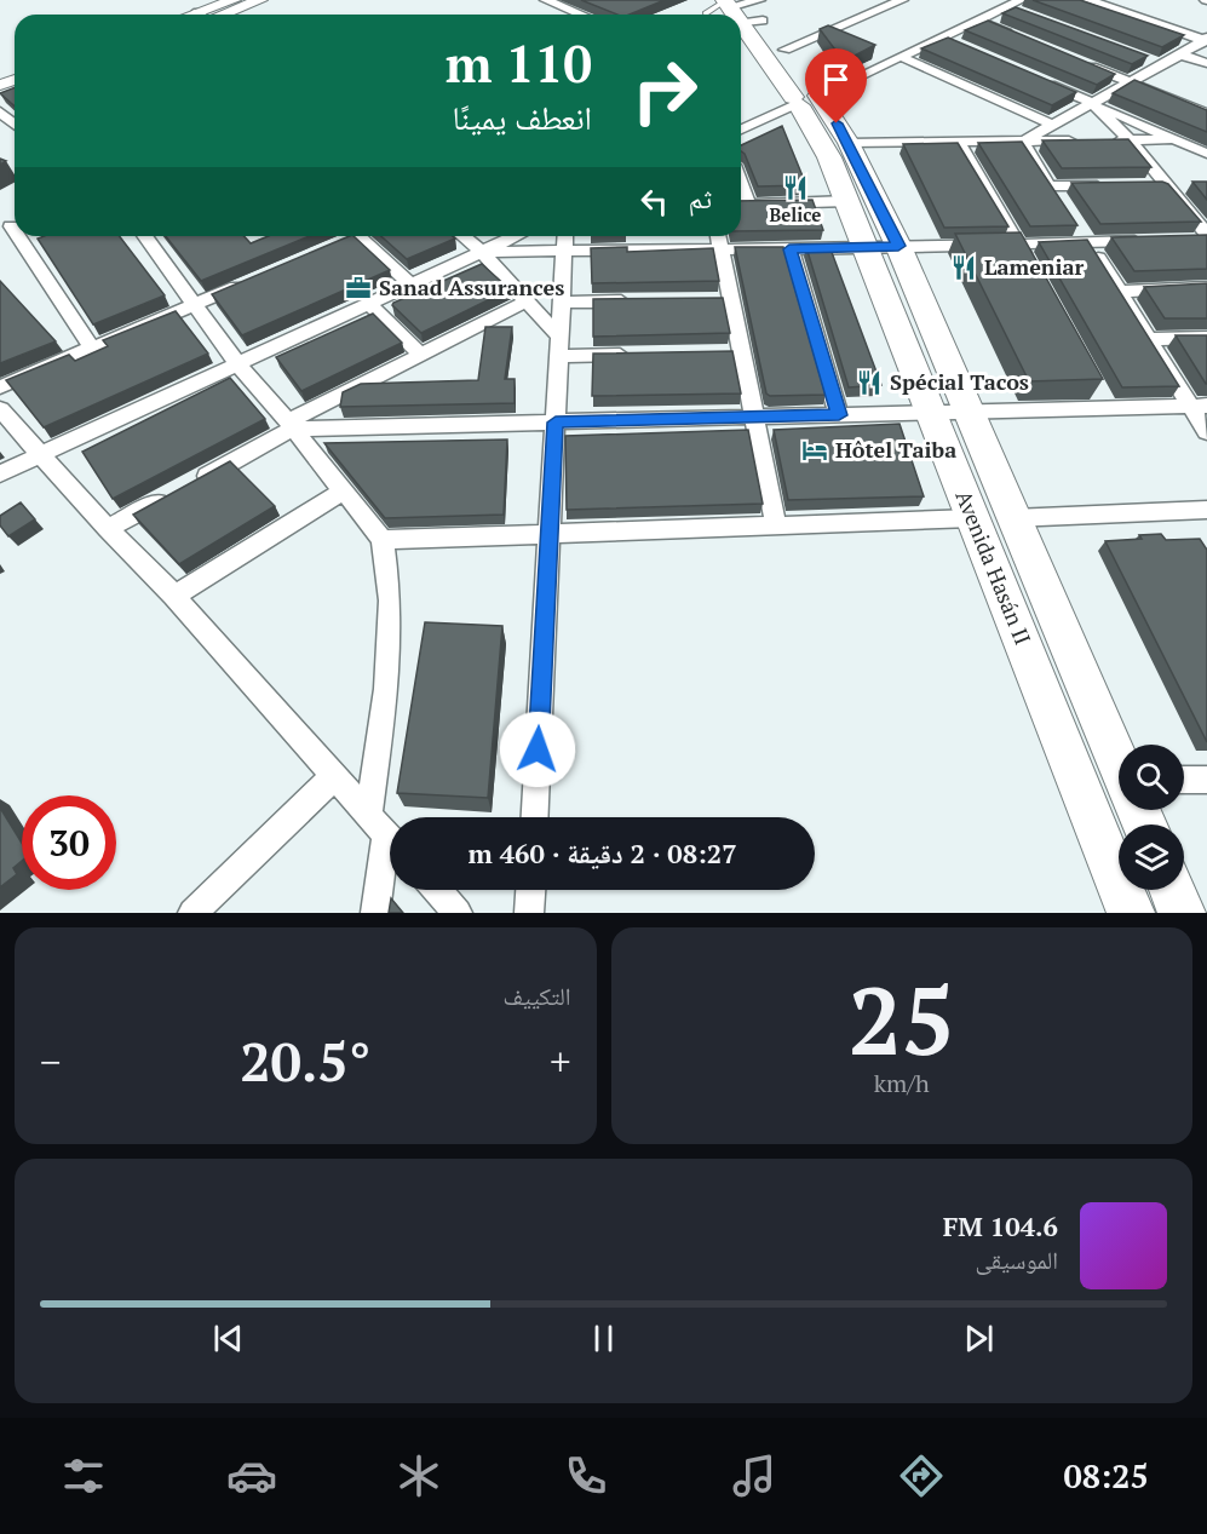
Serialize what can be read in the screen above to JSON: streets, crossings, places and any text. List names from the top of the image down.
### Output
{
  "streets": {
    "main road": ["Avenida Hasán II"]
  },
  "places": {
    "restaurant": ["Belice", "Lameniar", "Spécial Tacos"],
    "office": ["Sanad Assurances"],
    "hotel": ["Hôtel Taiba"]
  },
  "page": {
    "turn": ["110 m", "انعطف يمينًا"],
    "then": "ثم",
    "limit": "30",
    "trip": "08:27 · 2 دقيقة · 460 m",
    "tile": [
      ["25", "km/h"],
      "التكييف"
    ],
    "heat": ["−", "20.5°", "+"],
    "song": ["104.6 FM", "الموسيقى"],
    "tabs": "08:25"
  }
}
